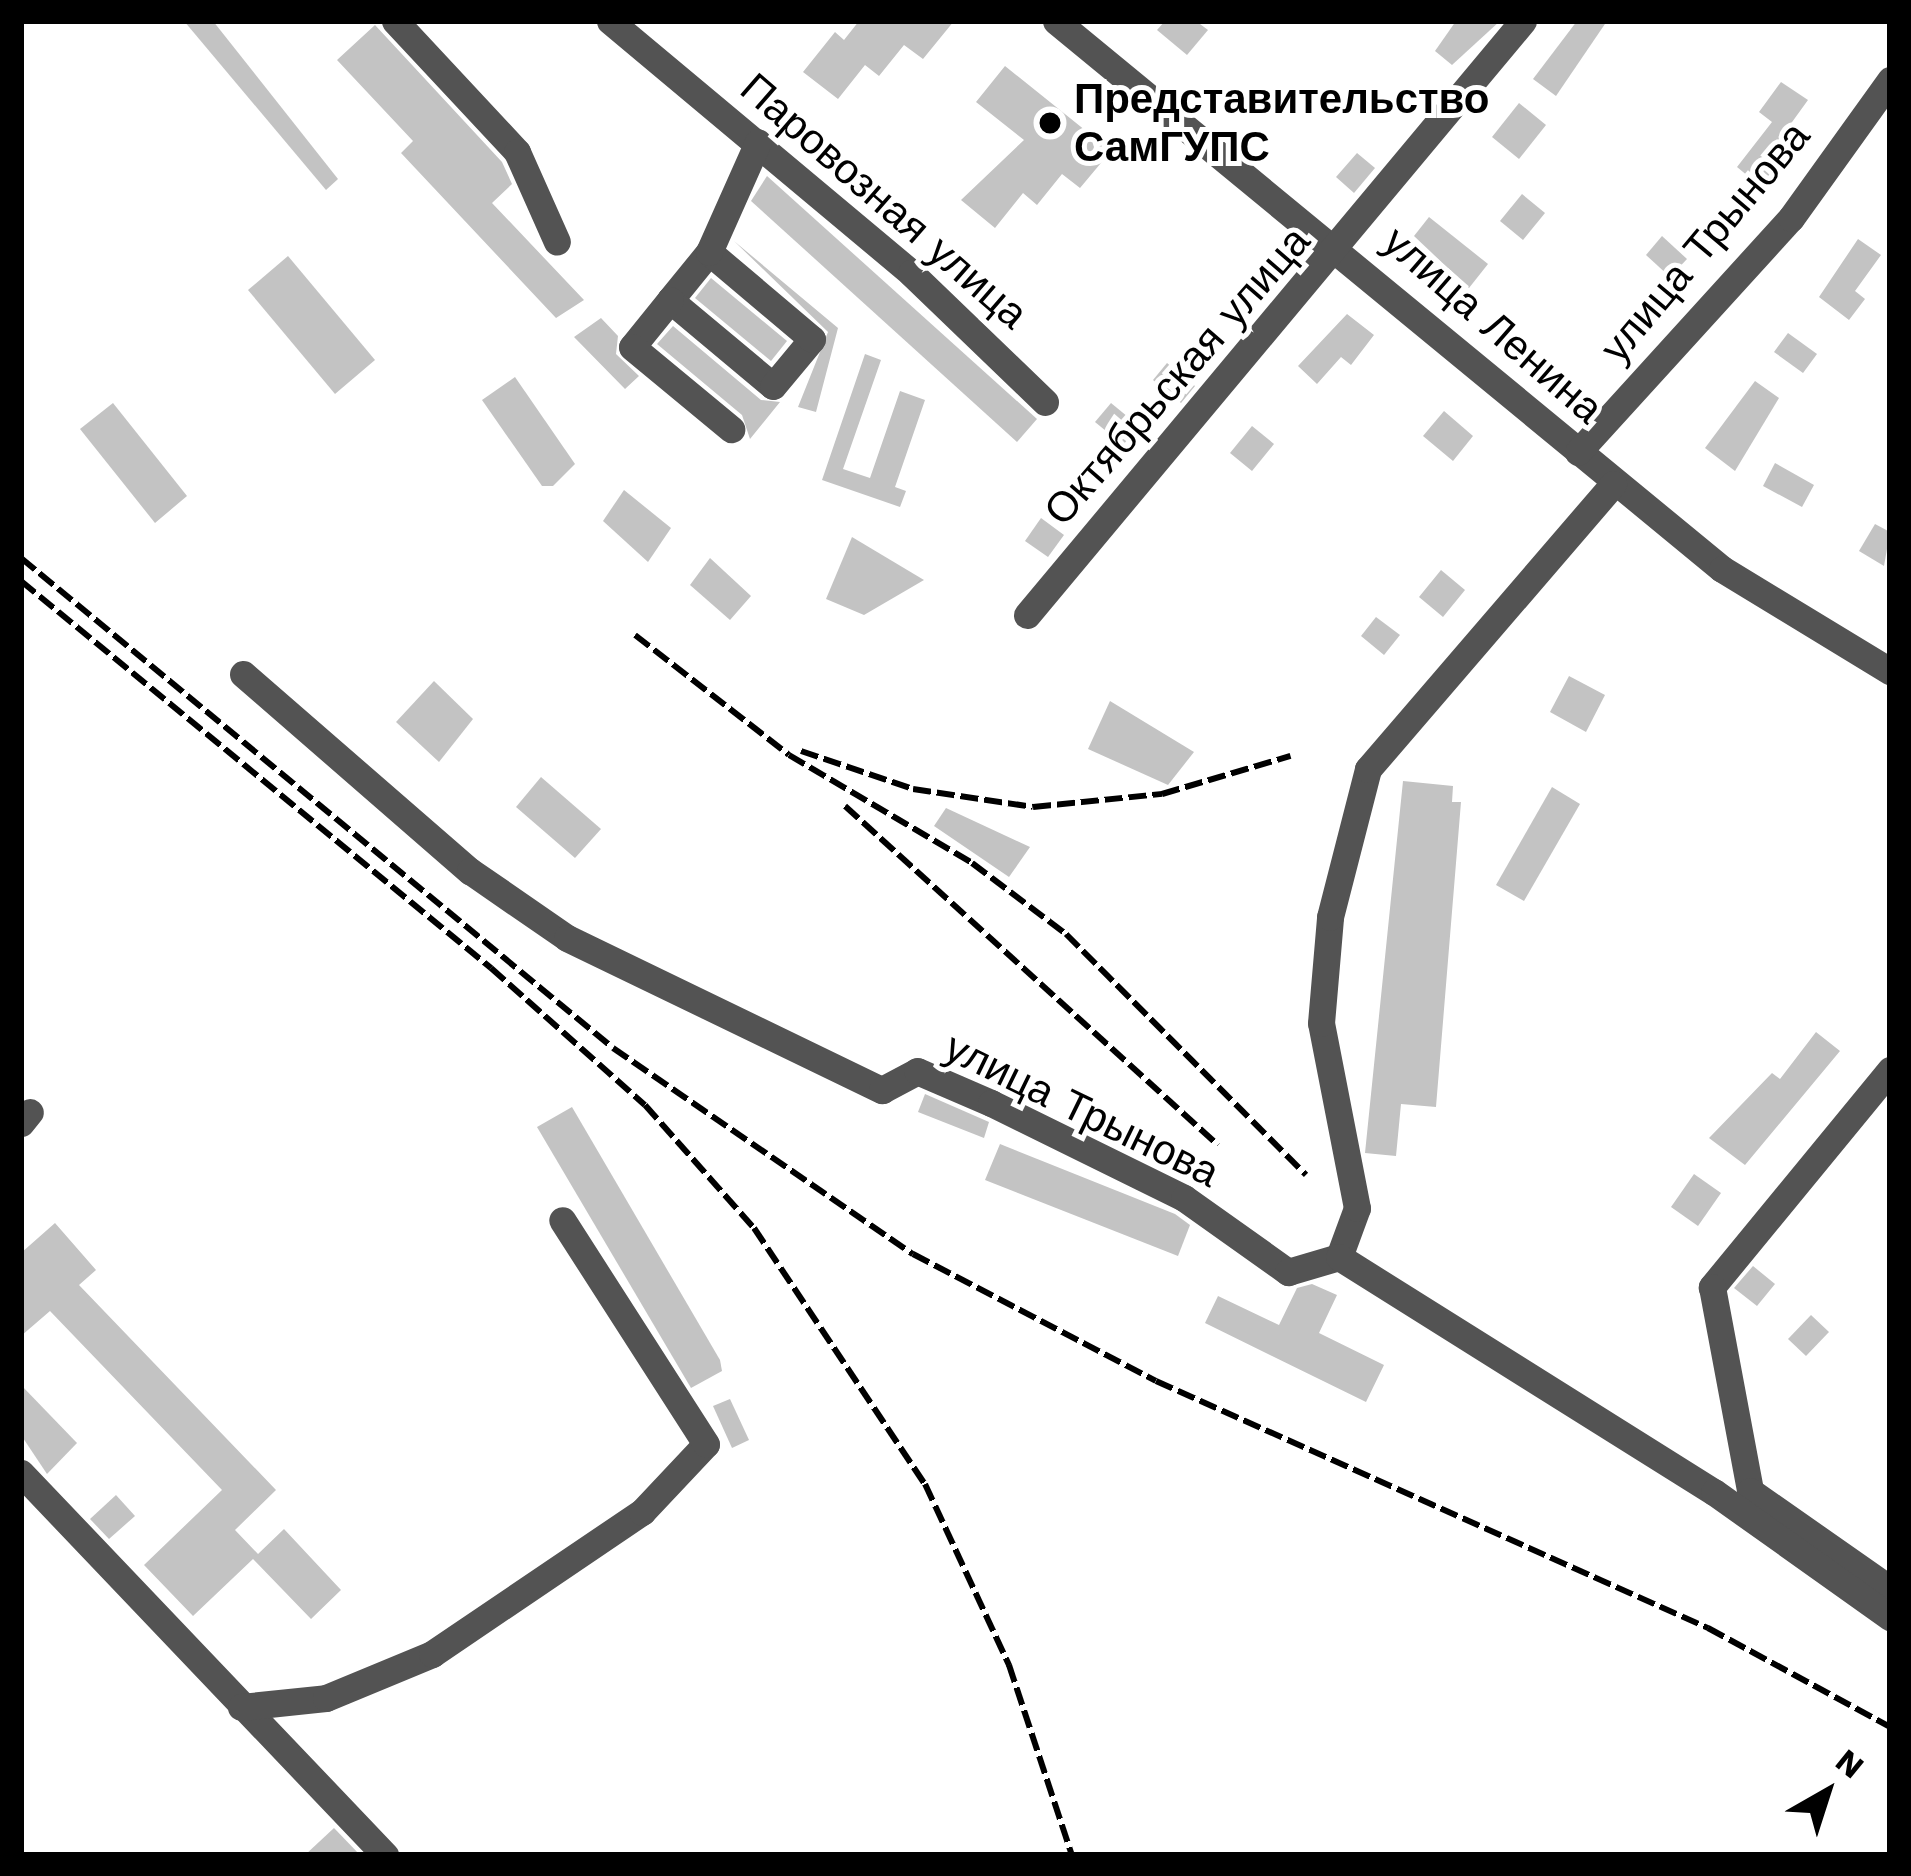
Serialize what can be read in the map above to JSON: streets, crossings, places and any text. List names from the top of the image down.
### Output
{
  "streets": {
    "street": [
      "Паровозная улица",
      "улица Трынова",
      "улица Ленина",
      "Октябрьская улица"
    ]
  },
  "crossings": [
    ["улица Трынова", "улица Ленина"],
    ["улица Ленина", "Октябрьская улица"]
  ],
  "places": ["Представительство СамГУПС"],
  "north": "top right"
}
